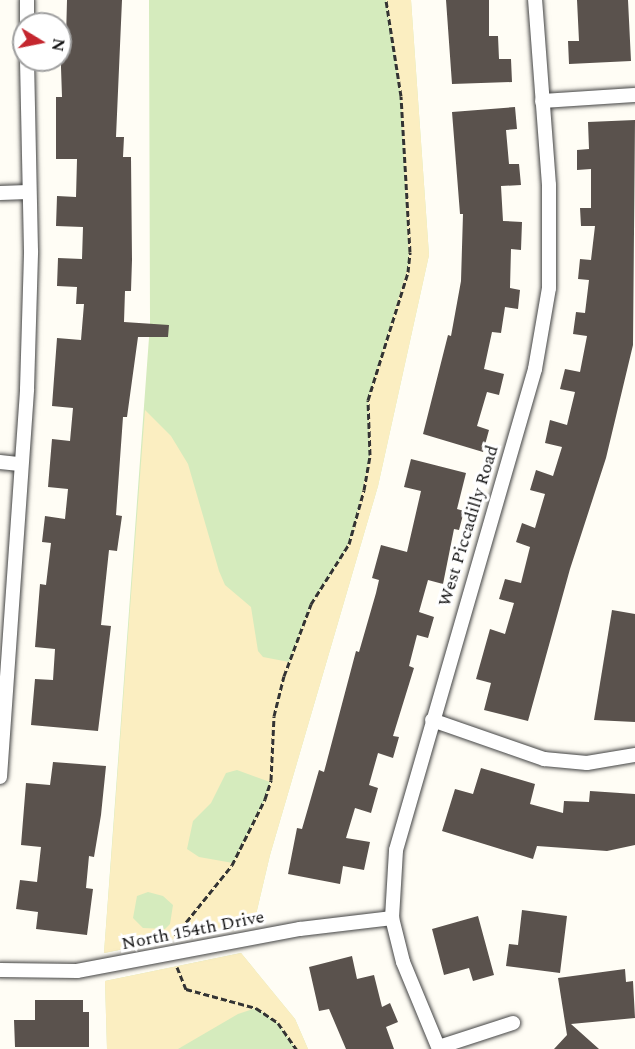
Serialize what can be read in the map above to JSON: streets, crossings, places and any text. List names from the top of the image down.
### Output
{
  "streets": {
    "street": ["West Piccadilly Road", "North 154th Drive"]
  },
  "crossings": [
    ["West Piccadilly Road", "North 154th Drive"]
  ],
  "north": "right"
}
